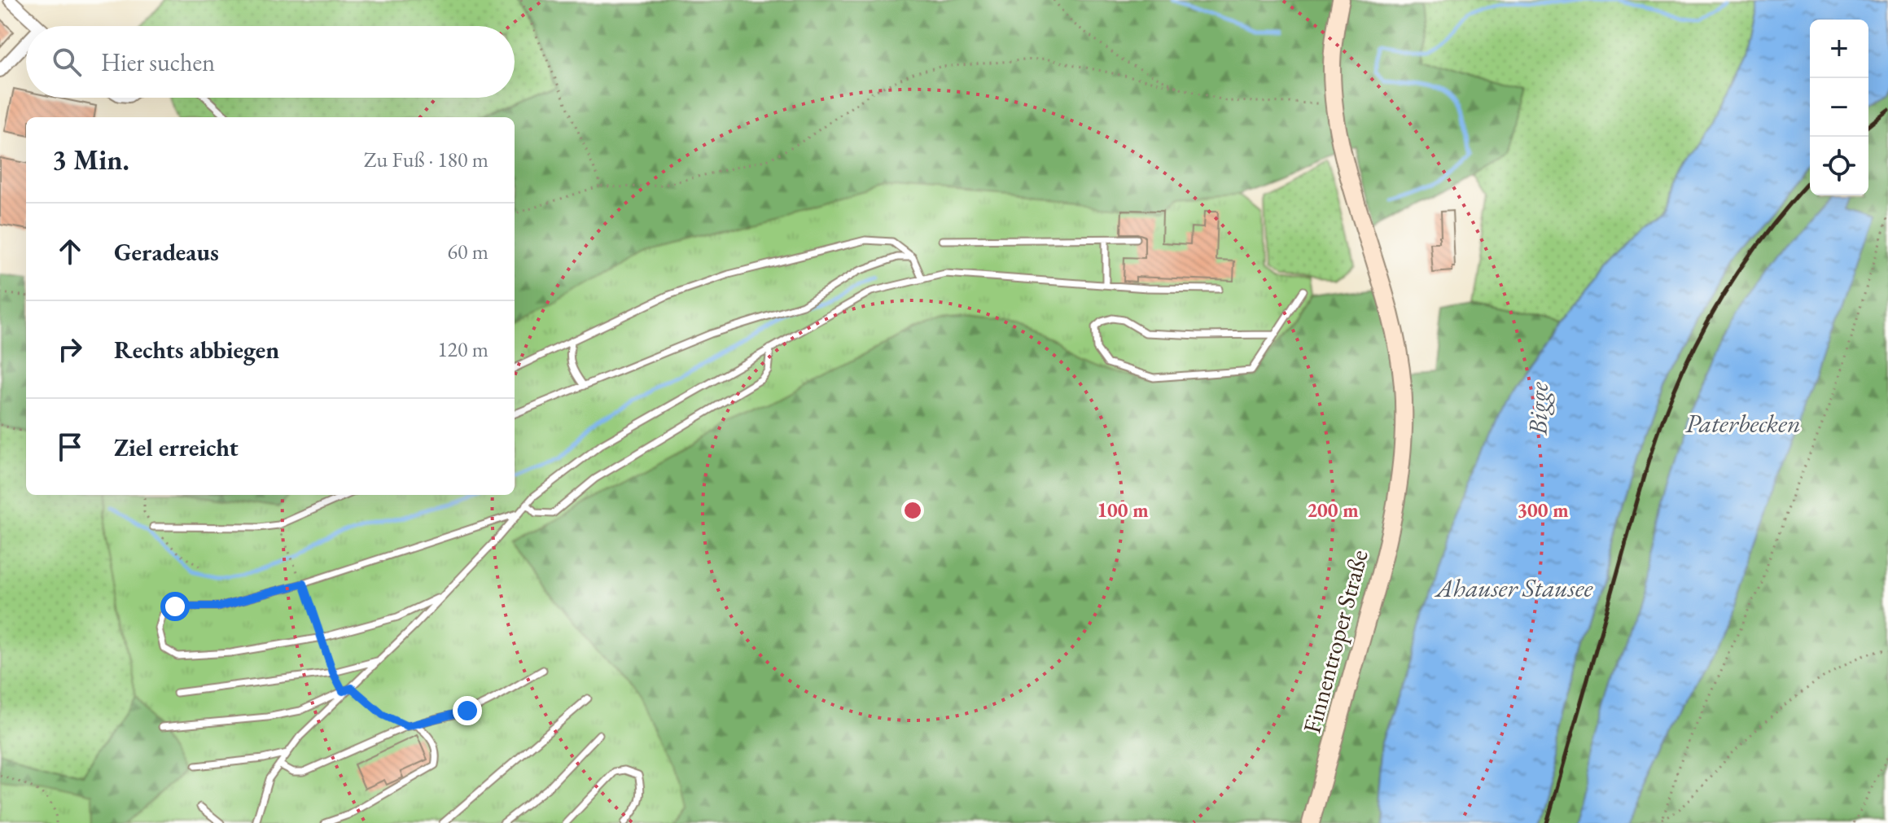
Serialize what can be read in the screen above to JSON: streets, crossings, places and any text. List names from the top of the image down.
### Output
{
  "streets": {
    "main road": ["Finnentroper Straße"]
  },
  "water": ["Bigge", "Paterbecken", "Ahauser Stausee"],
  "page": {
    "map_buttons": ["+", "−"],
    "search": "Hier suchen",
    "heading": ["3 Min.", "Zu Fuß · 180 m"],
    "list": [
      ["Geradeaus", "60 m"],
      ["Rechts abbiegen", "120 m"],
      "Ziel erreicht"
    ]
  },
  "rings": ["100 m", "200 m", "300 m"]
}
